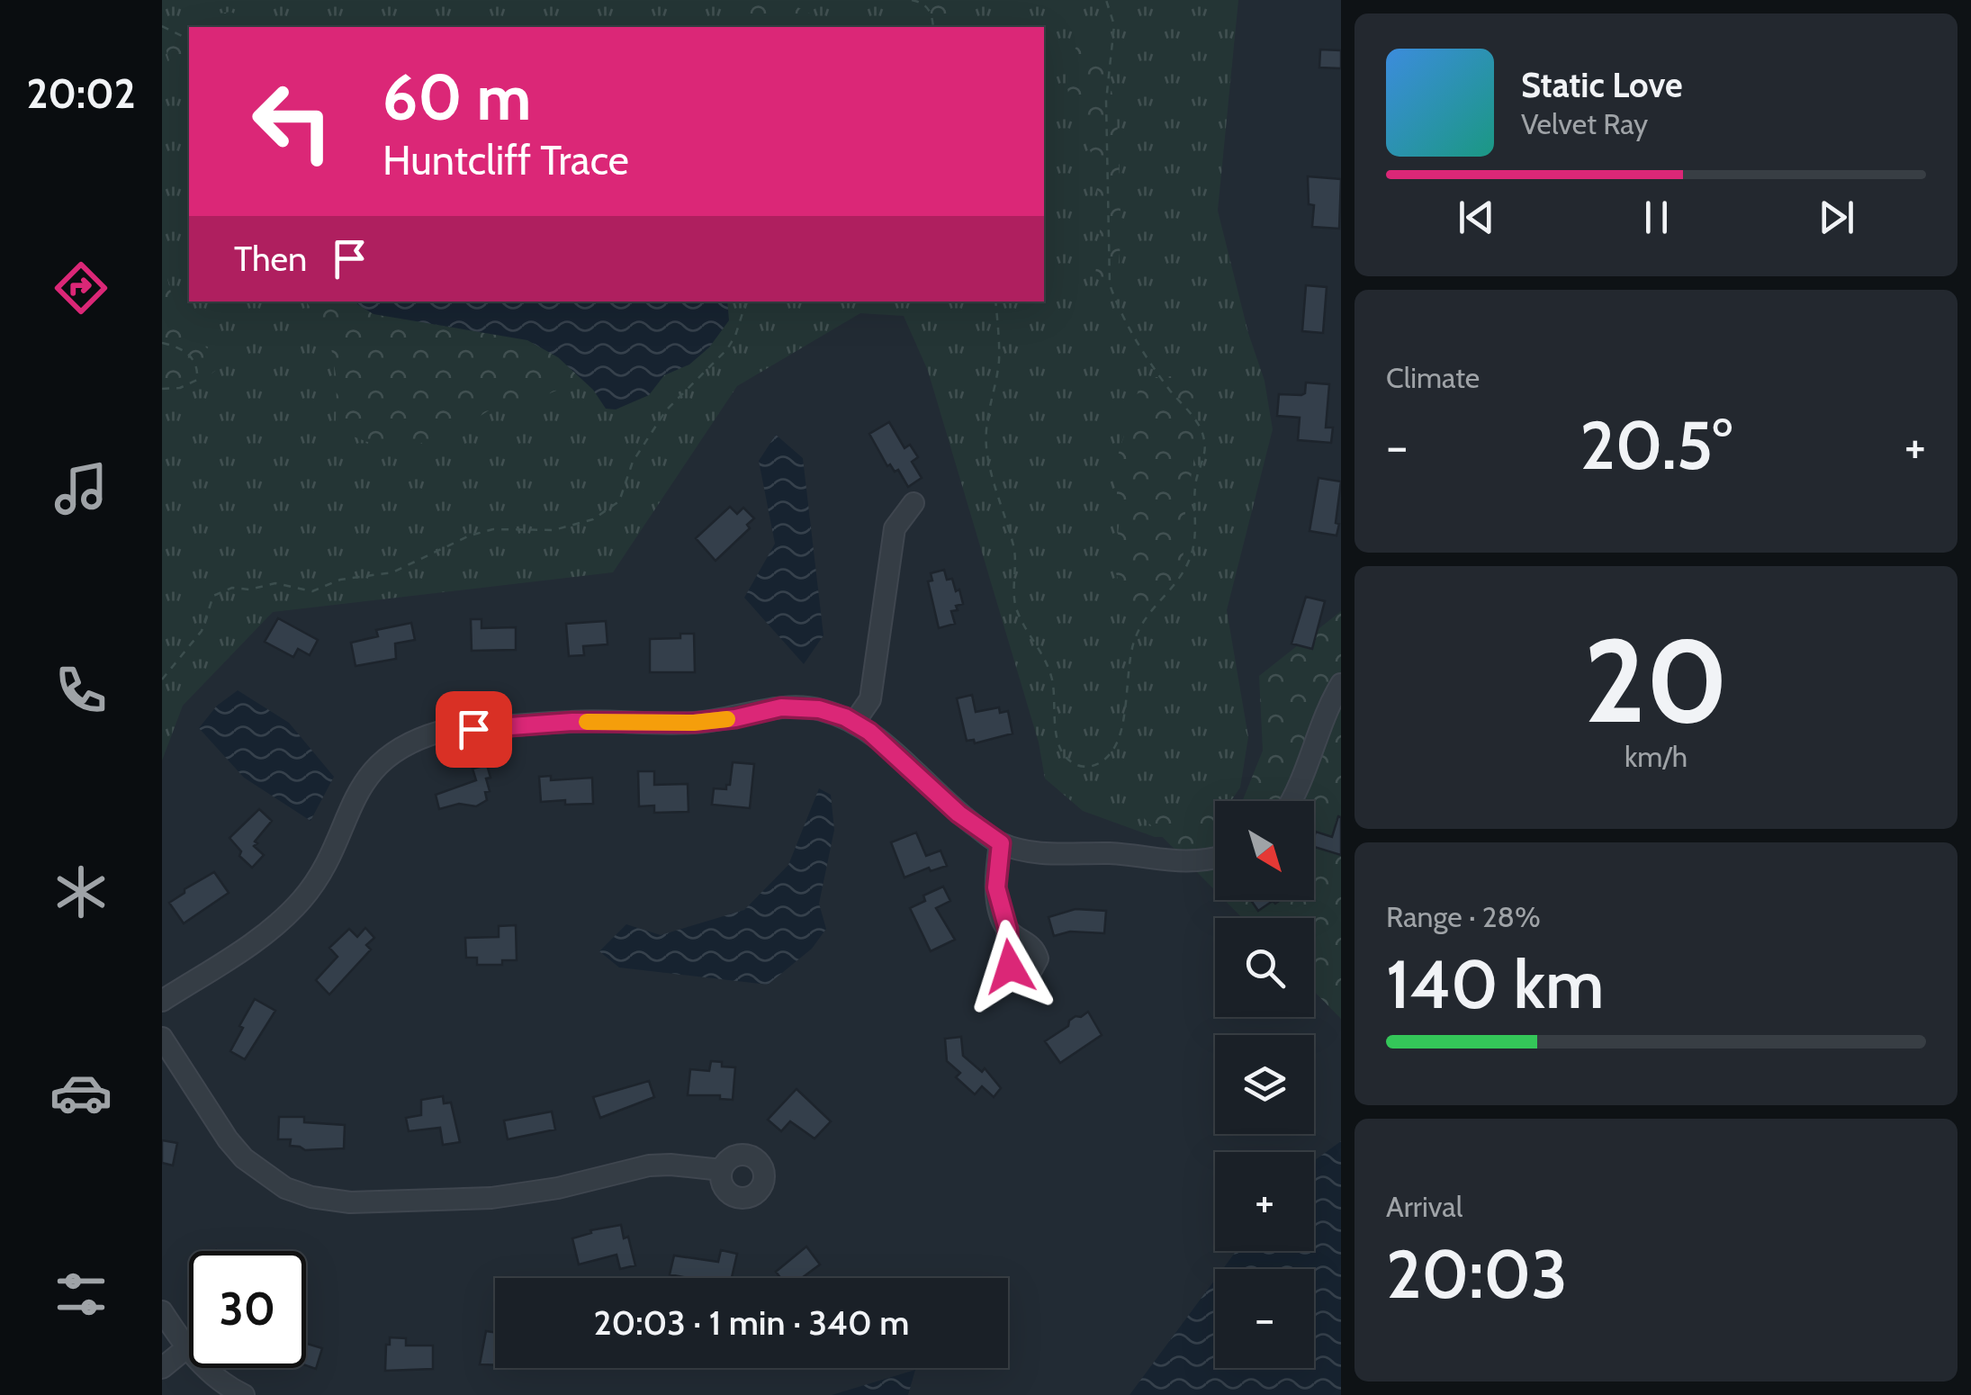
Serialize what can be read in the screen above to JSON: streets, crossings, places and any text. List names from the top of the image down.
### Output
{
  "north": "bottom right",
  "page": {
    "tabs": "20:02",
    "turn": ["60 m", "Huntcliff Trace"],
    "song": ["Static Love", "Velvet Ray"],
    "then": "Then",
    "tile": [
      "Climate",
      ["20", "km/h"],
      ["Range · 28%", "140 km"],
      ["Arrival", "20:03"]
    ],
    "heat": ["−", "20.5°", "+"],
    "map_buttons": ["+", "−"],
    "limit": "30",
    "trip": "20:03 · 1 min · 340 m"
  }
}
